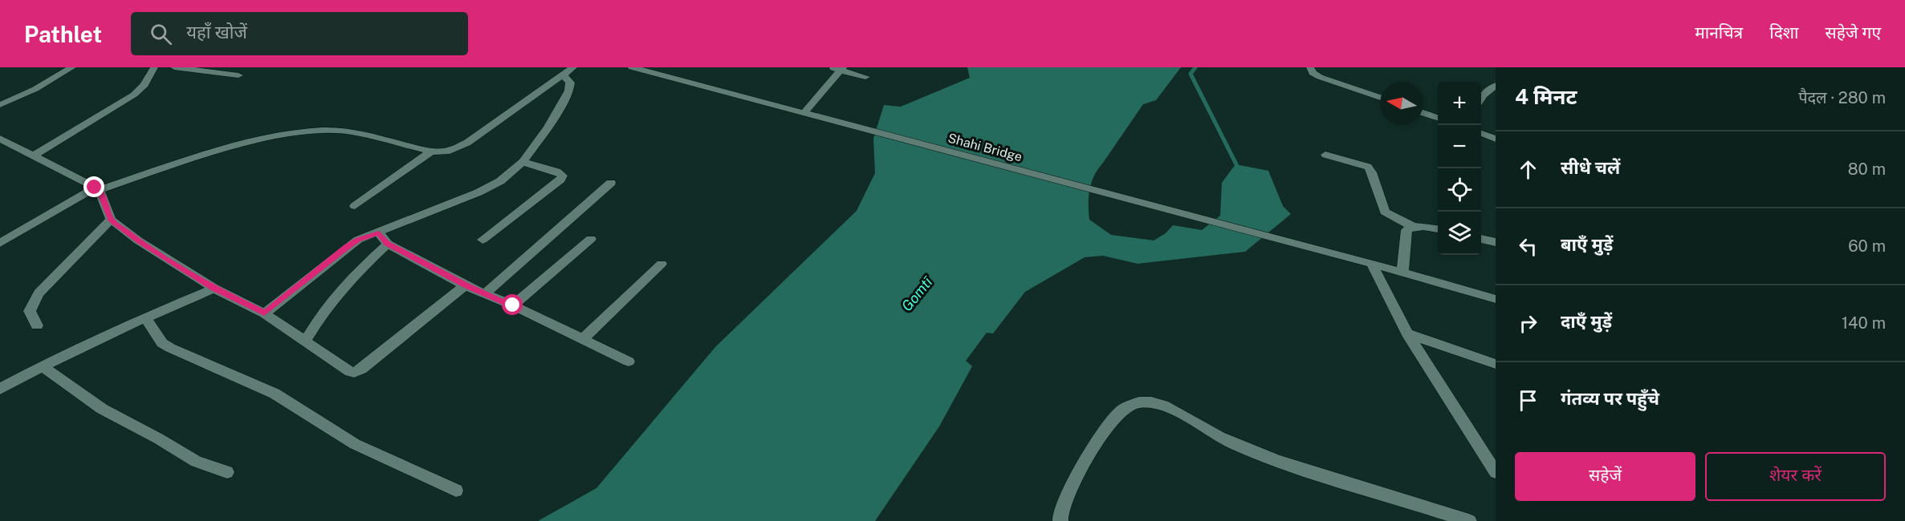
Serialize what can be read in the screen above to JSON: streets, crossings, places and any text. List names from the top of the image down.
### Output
{
  "streets": {
    "street": ["Shahi Bridge"]
  },
  "water": ["Gomtī"],
  "north": "left",
  "page": {
    "header": "Pathlet",
    "search": "यहाँ खोजें",
    "nav": ["मानचित्र", "दिशा", "सहेजे गए"],
    "heading": ["4 मिनट", "पैदल · 280 m"],
    "map_buttons": ["+", "−"],
    "list": [
      ["सीधे चलें", "80 m"],
      ["बाएँ मुड़ें", "60 m"],
      ["दाएँ मुड़ें", "140 m"],
      "गंतव्य पर पहुँचे"
    ],
    "buttons": ["सहेजें", "शेयर करें"]
  }
}
